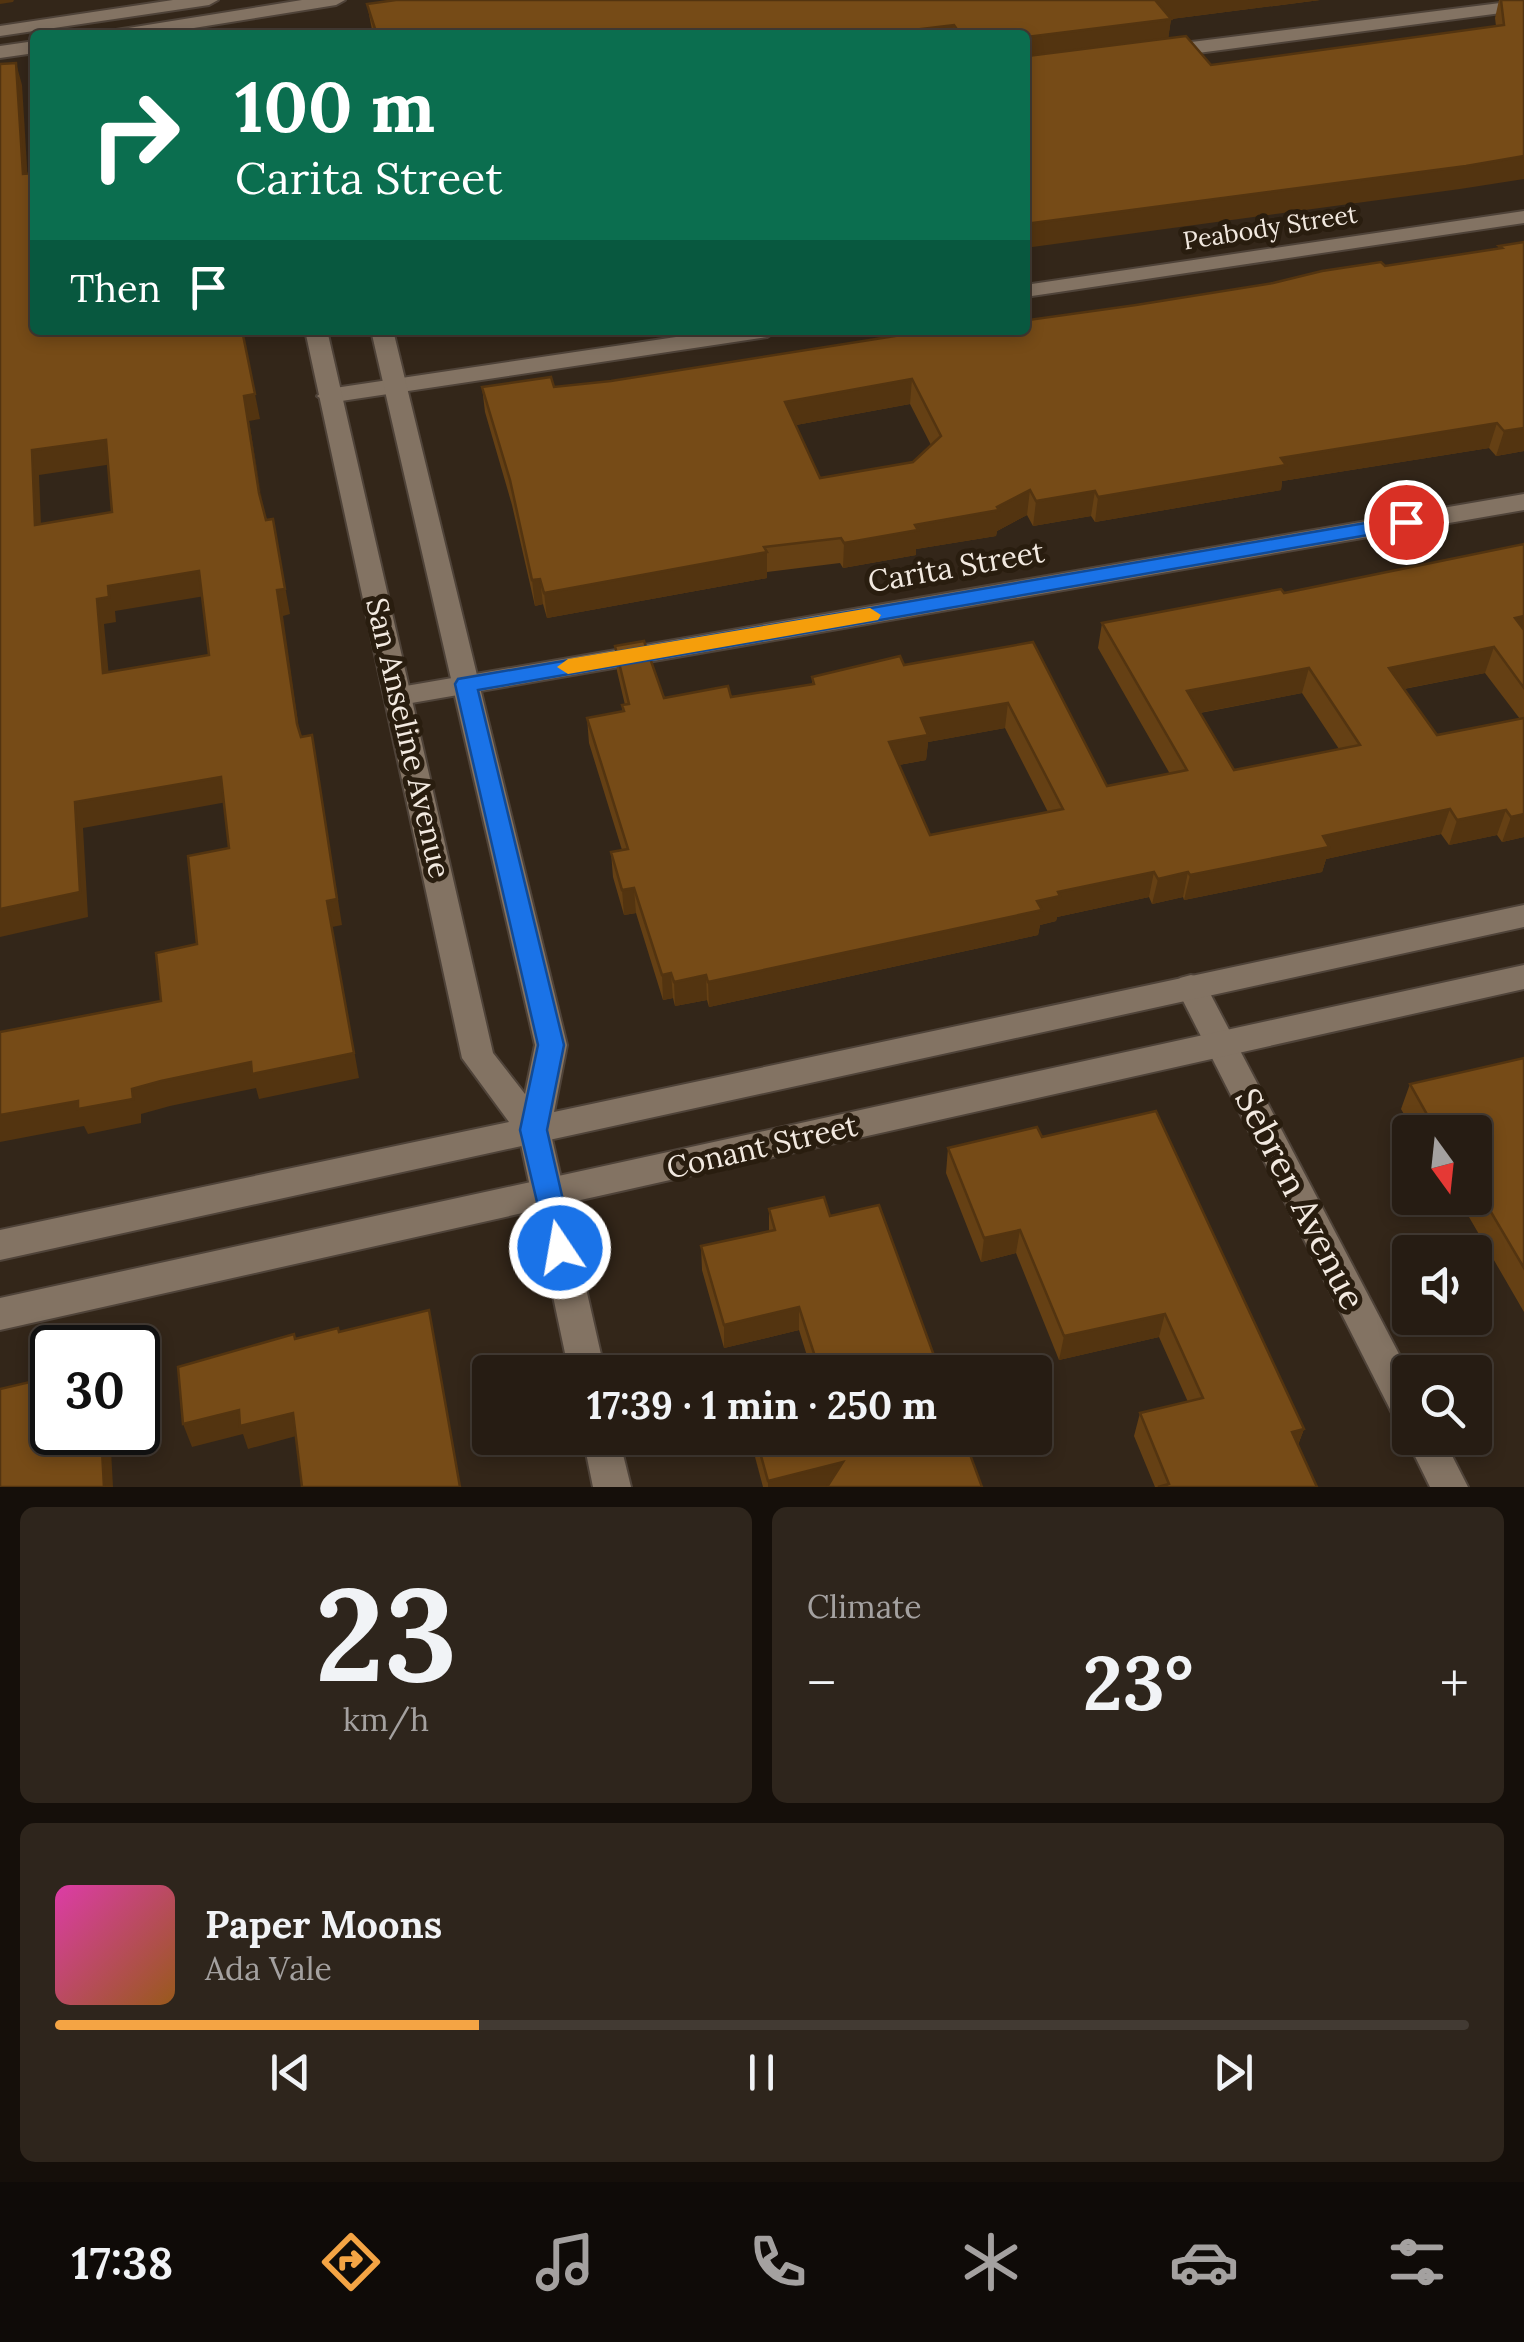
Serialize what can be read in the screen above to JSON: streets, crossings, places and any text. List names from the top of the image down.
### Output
{
  "streets": {
    "street": [
      "Peabody Street",
      "Carita Street",
      "San Anseline Avenue",
      "Conant Street",
      "Sebren Avenue"
    ]
  },
  "crossings": [
    ["Carita Street", "San Anseline Avenue"],
    ["San Anseline Avenue", "Conant Street"],
    ["Conant Street", "Sebren Avenue"]
  ],
  "north": "bottom",
  "page": {
    "turn": ["100 m", "Carita Street"],
    "then": "Then",
    "limit": "30",
    "trip": "17:39 · 1 min · 250 m",
    "tile": [
      ["23", "km/h"],
      "Climate"
    ],
    "heat": ["−", "23°", "+"],
    "song": ["Paper Moons", "Ada Vale"],
    "tabs": "17:38"
  }
}
